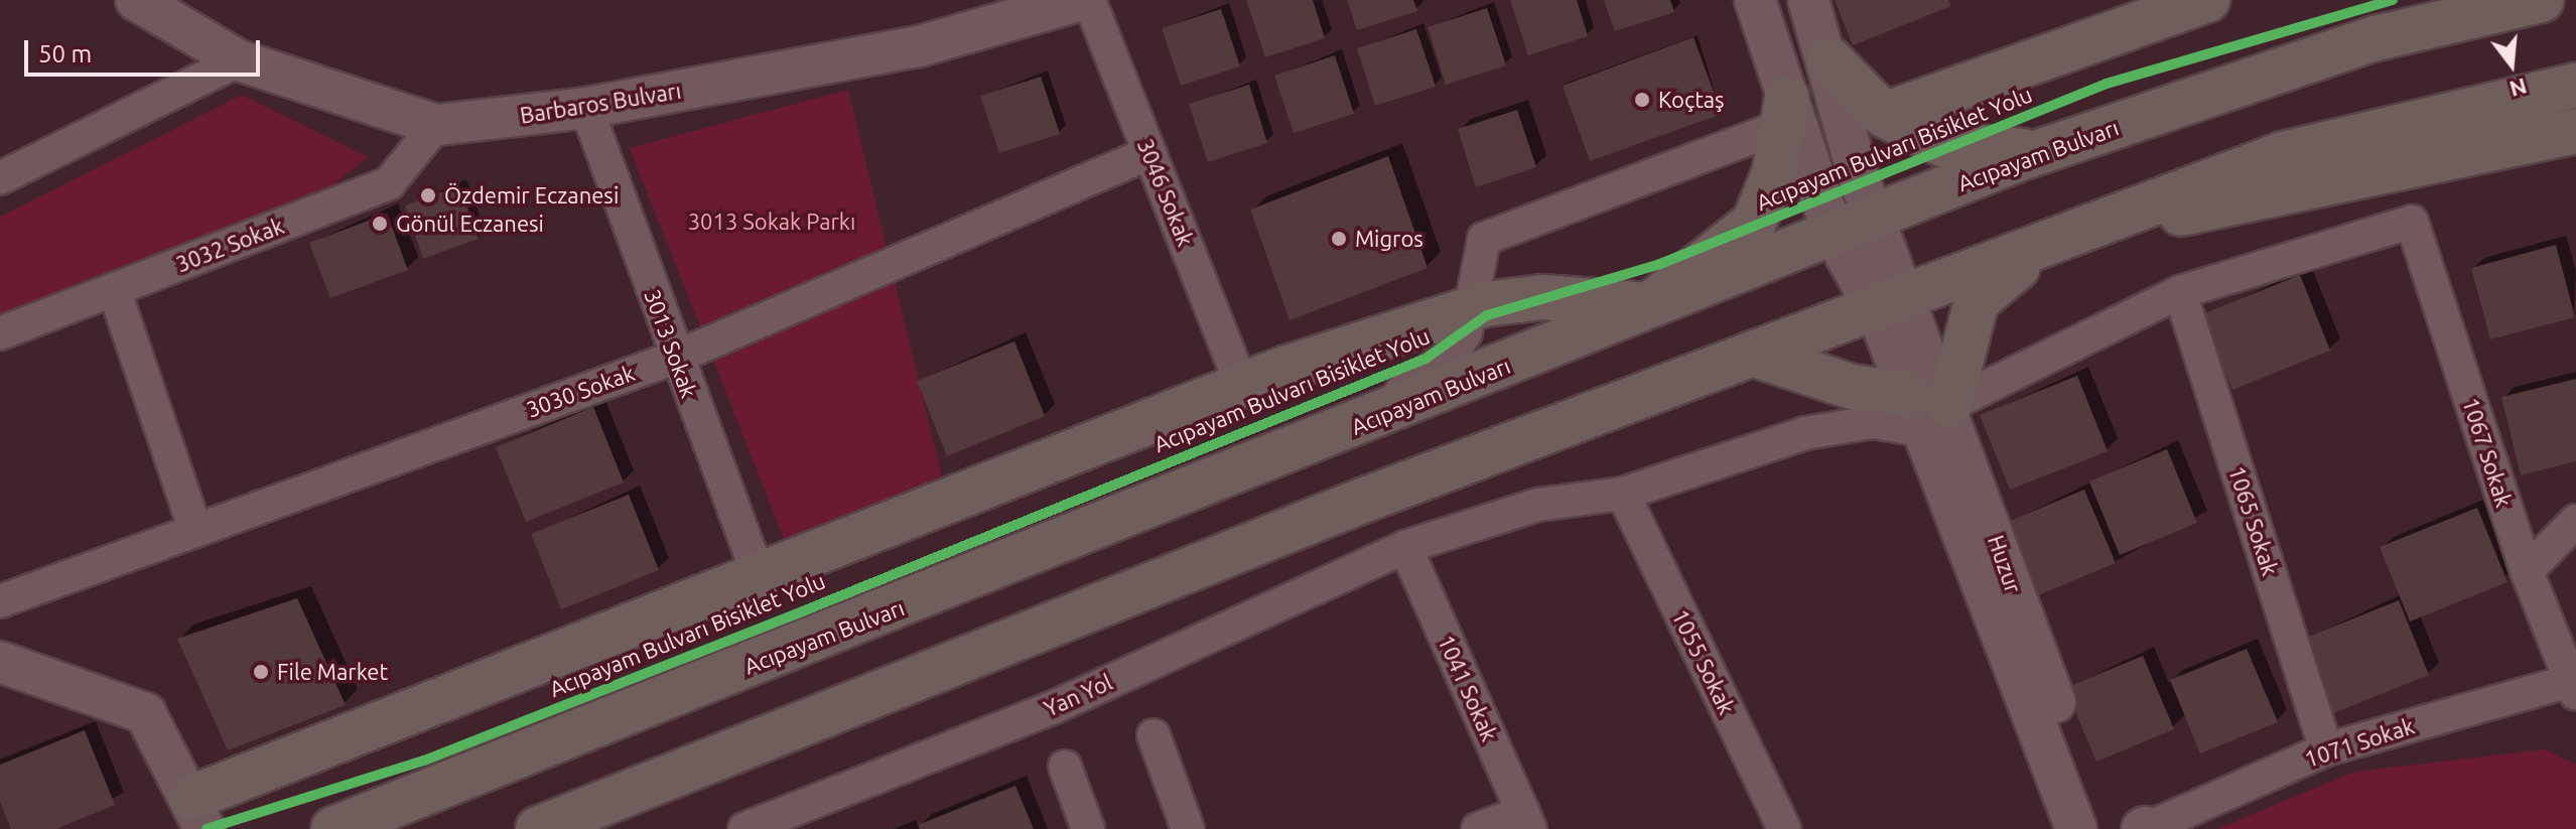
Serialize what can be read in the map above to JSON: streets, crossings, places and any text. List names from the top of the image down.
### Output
{
  "streets": {
    "main road": ["Acıpayam Bulvarı"],
    "street": [
      "Barbaros Bulvarı",
      "3046 Sokak",
      "3032 Sokak",
      "3013 Sokak",
      "3030 Sokak",
      "1067 Sokak",
      "1065 Sokak",
      "Huzur",
      "1055 Sokak",
      "1041 Sokak",
      "Yan Yol",
      "1071 Sokak"
    ],
    "cycle path": ["Acıpayam Bulvarı Bisiklet Yolu"]
  },
  "crossings": [
    ["Barbaros Bulvarı", "3032 Sokak"],
    ["Barbaros Bulvarı", "3013 Sokak"],
    ["3046 Sokak", "3030 Sokak"],
    ["3013 Sokak", "3030 Sokak"],
    ["1067 Sokak", "1065 Sokak"],
    ["1067 Sokak", "1071 Sokak"],
    ["1065 Sokak", "1071 Sokak"],
    ["Huzur", "Yan Yol"],
    ["1055 Sokak", "Yan Yol"],
    ["1041 Sokak", "Yan Yol"]
  ],
  "parks": ["3013 Sokak Parkı"],
  "places": [
    "Koçtaş",
    "Özdemir Eczanesi",
    "Gönül Eczanesi",
    "Migros",
    "File Market"
  ],
  "scale_bar": "50 m",
  "north": "bottom"
}
